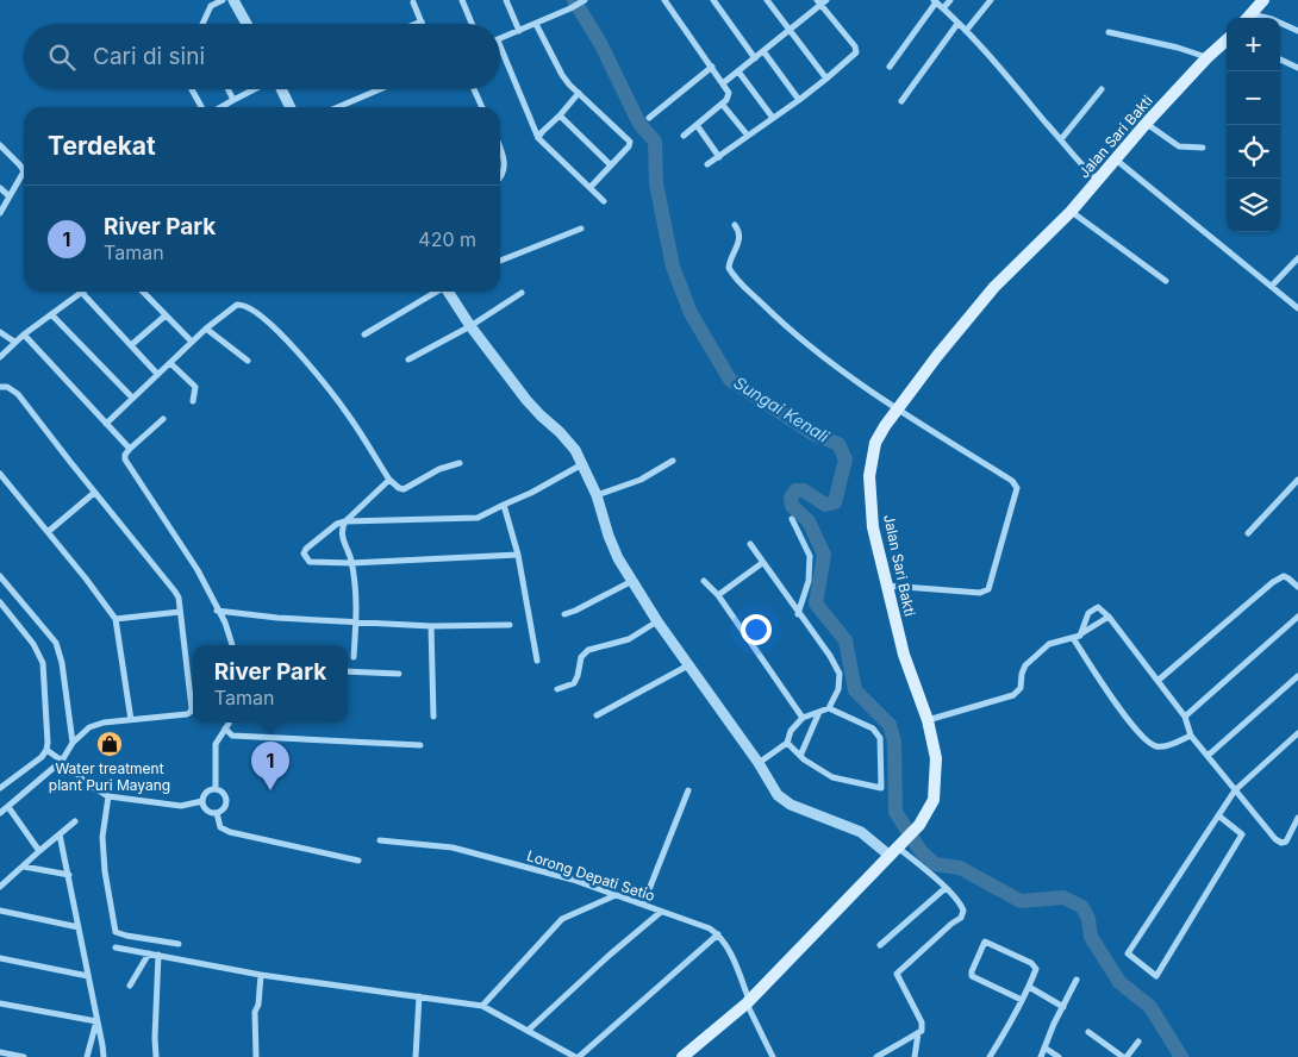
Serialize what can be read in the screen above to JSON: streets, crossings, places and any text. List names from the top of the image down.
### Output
{
  "streets": {
    "main road": ["Jalan Sari Bakti"],
    "street": ["Lorong Depati Setio"]
  },
  "water": ["Sungai Kenali"],
  "places": {
    "shop": ["Water treatment plant Puri Mayang"]
  },
  "page": {
    "map_buttons": ["+", "−"],
    "search": "Cari di sini",
    "heading": "Terdekat",
    "list": [
      {
        "mark": "1",
        "name": "River Park",
        "note": "Taman",
        "value": "420 m"
      }
    ],
    "popup": ["River Park", "Taman"],
    "pins": "1"
  }
}
